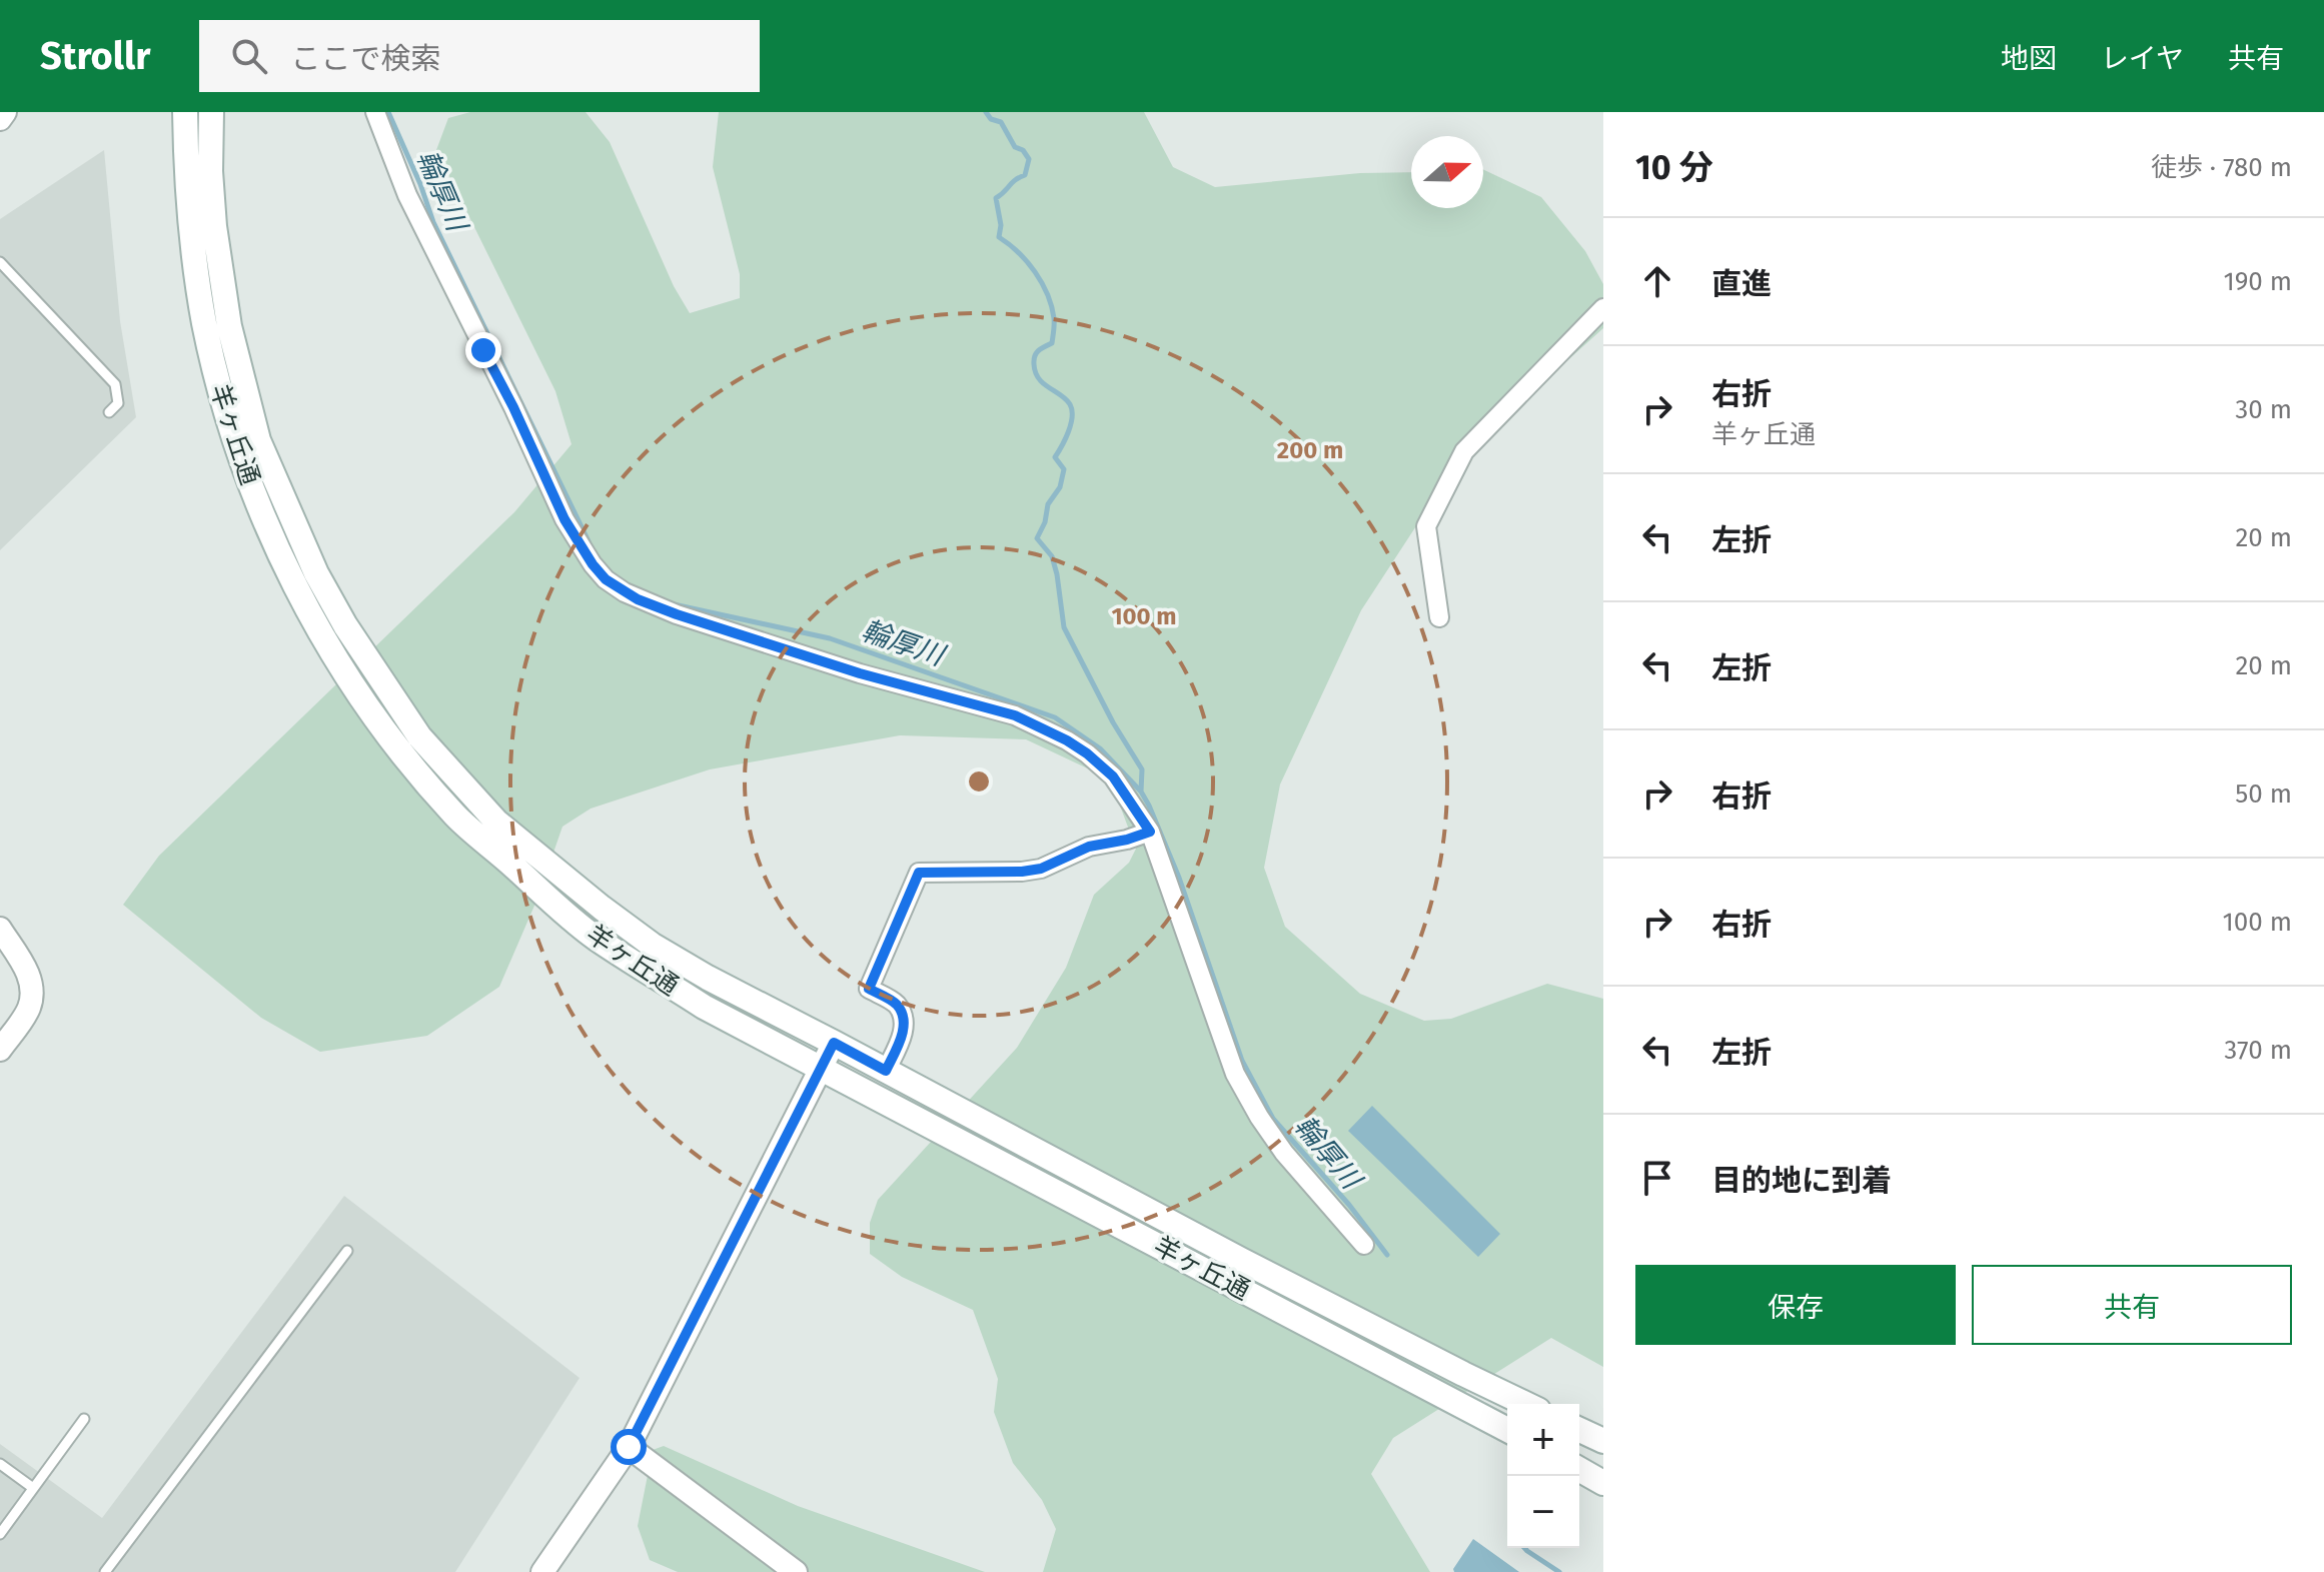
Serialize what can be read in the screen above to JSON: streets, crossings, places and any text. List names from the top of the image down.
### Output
{
  "streets": {
    "main road": ["羊ヶ丘通"]
  },
  "water": ["輪厚川"],
  "north": "right",
  "page": {
    "header": "Strollr",
    "search": "ここで検索",
    "nav": ["地図", "レイヤ", "共有"],
    "heading": ["10 分", "徒歩 · 780 m"],
    "list": [
      ["直進", "190 m"],
      ["右折", "羊ヶ丘通", "30 m"],
      ["左折", "20 m"],
      ["左折", "20 m"],
      ["右折", "50 m"],
      ["右折", "100 m"],
      ["左折", "370 m"],
      "目的地に到着"
    ],
    "buttons": ["保存", "共有"],
    "map_buttons": ["+", "−"]
  },
  "rings": ["200 m", "100 m"]
}
